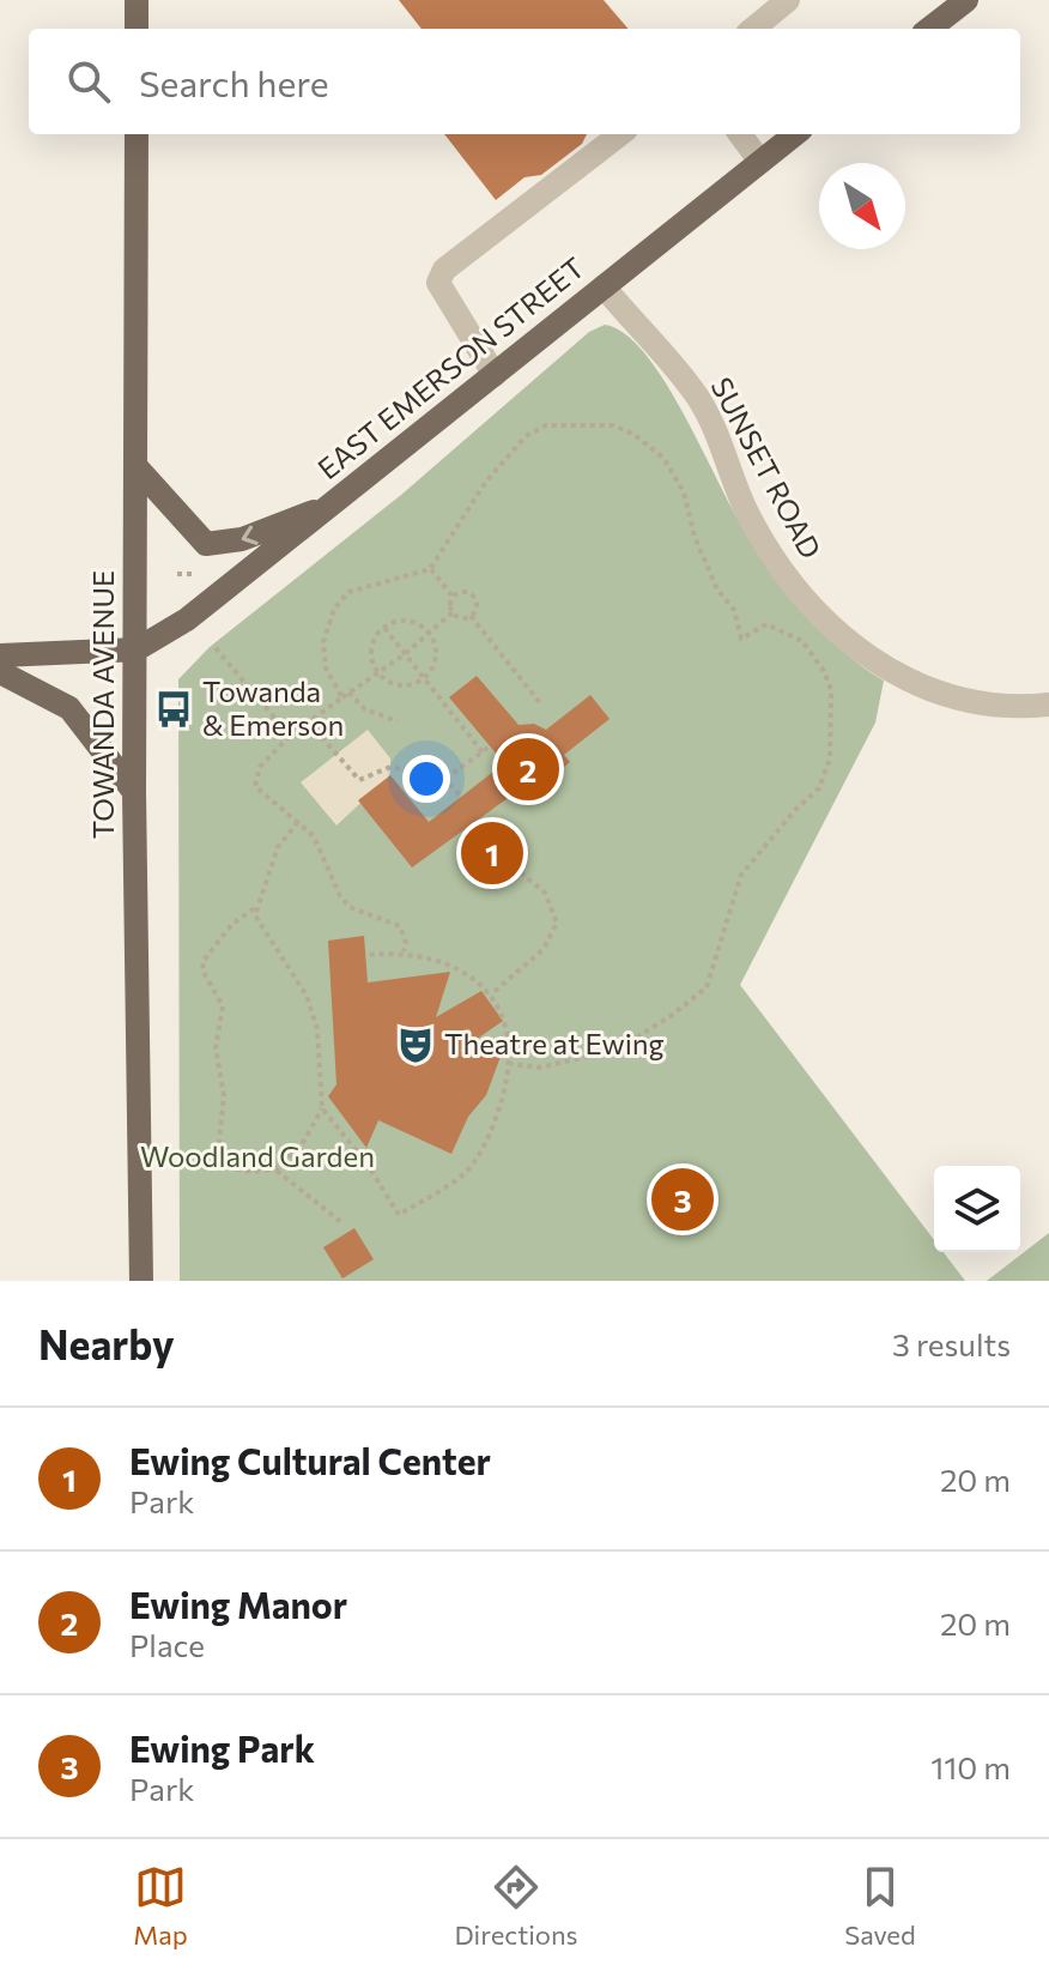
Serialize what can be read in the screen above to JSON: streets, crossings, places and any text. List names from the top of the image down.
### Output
{
  "streets": {
    "main road": ["EAST EMERSON STREET", "TOWANDA AVENUE"],
    "street": ["SUNSET ROAD"]
  },
  "crossings": [
    ["EAST EMERSON STREET", "SUNSET ROAD"],
    ["EAST EMERSON STREET", "TOWANDA AVENUE"]
  ],
  "parks": ["Woodland Garden"],
  "places": {
    "bus stop": ["Towanda & Emerson"],
    "theatre": ["Theatre at Ewing"]
  },
  "north": "bottom right",
  "page": {
    "search": "Search here",
    "pins": ["2", "1", "3"],
    "heading": ["Nearby", "3 results"],
    "list": [
      {
        "mark": "1",
        "name": "Ewing Cultural Center",
        "note": "Park",
        "value": "20 m"
      },
      {
        "mark": "2",
        "name": "Ewing Manor",
        "note": "Place",
        "value": "20 m"
      },
      {
        "mark": "3",
        "name": "Ewing Park",
        "note": "Park",
        "value": "110 m"
      }
    ],
    "nav": ["Map", "Directions", "Saved"]
  }
}
